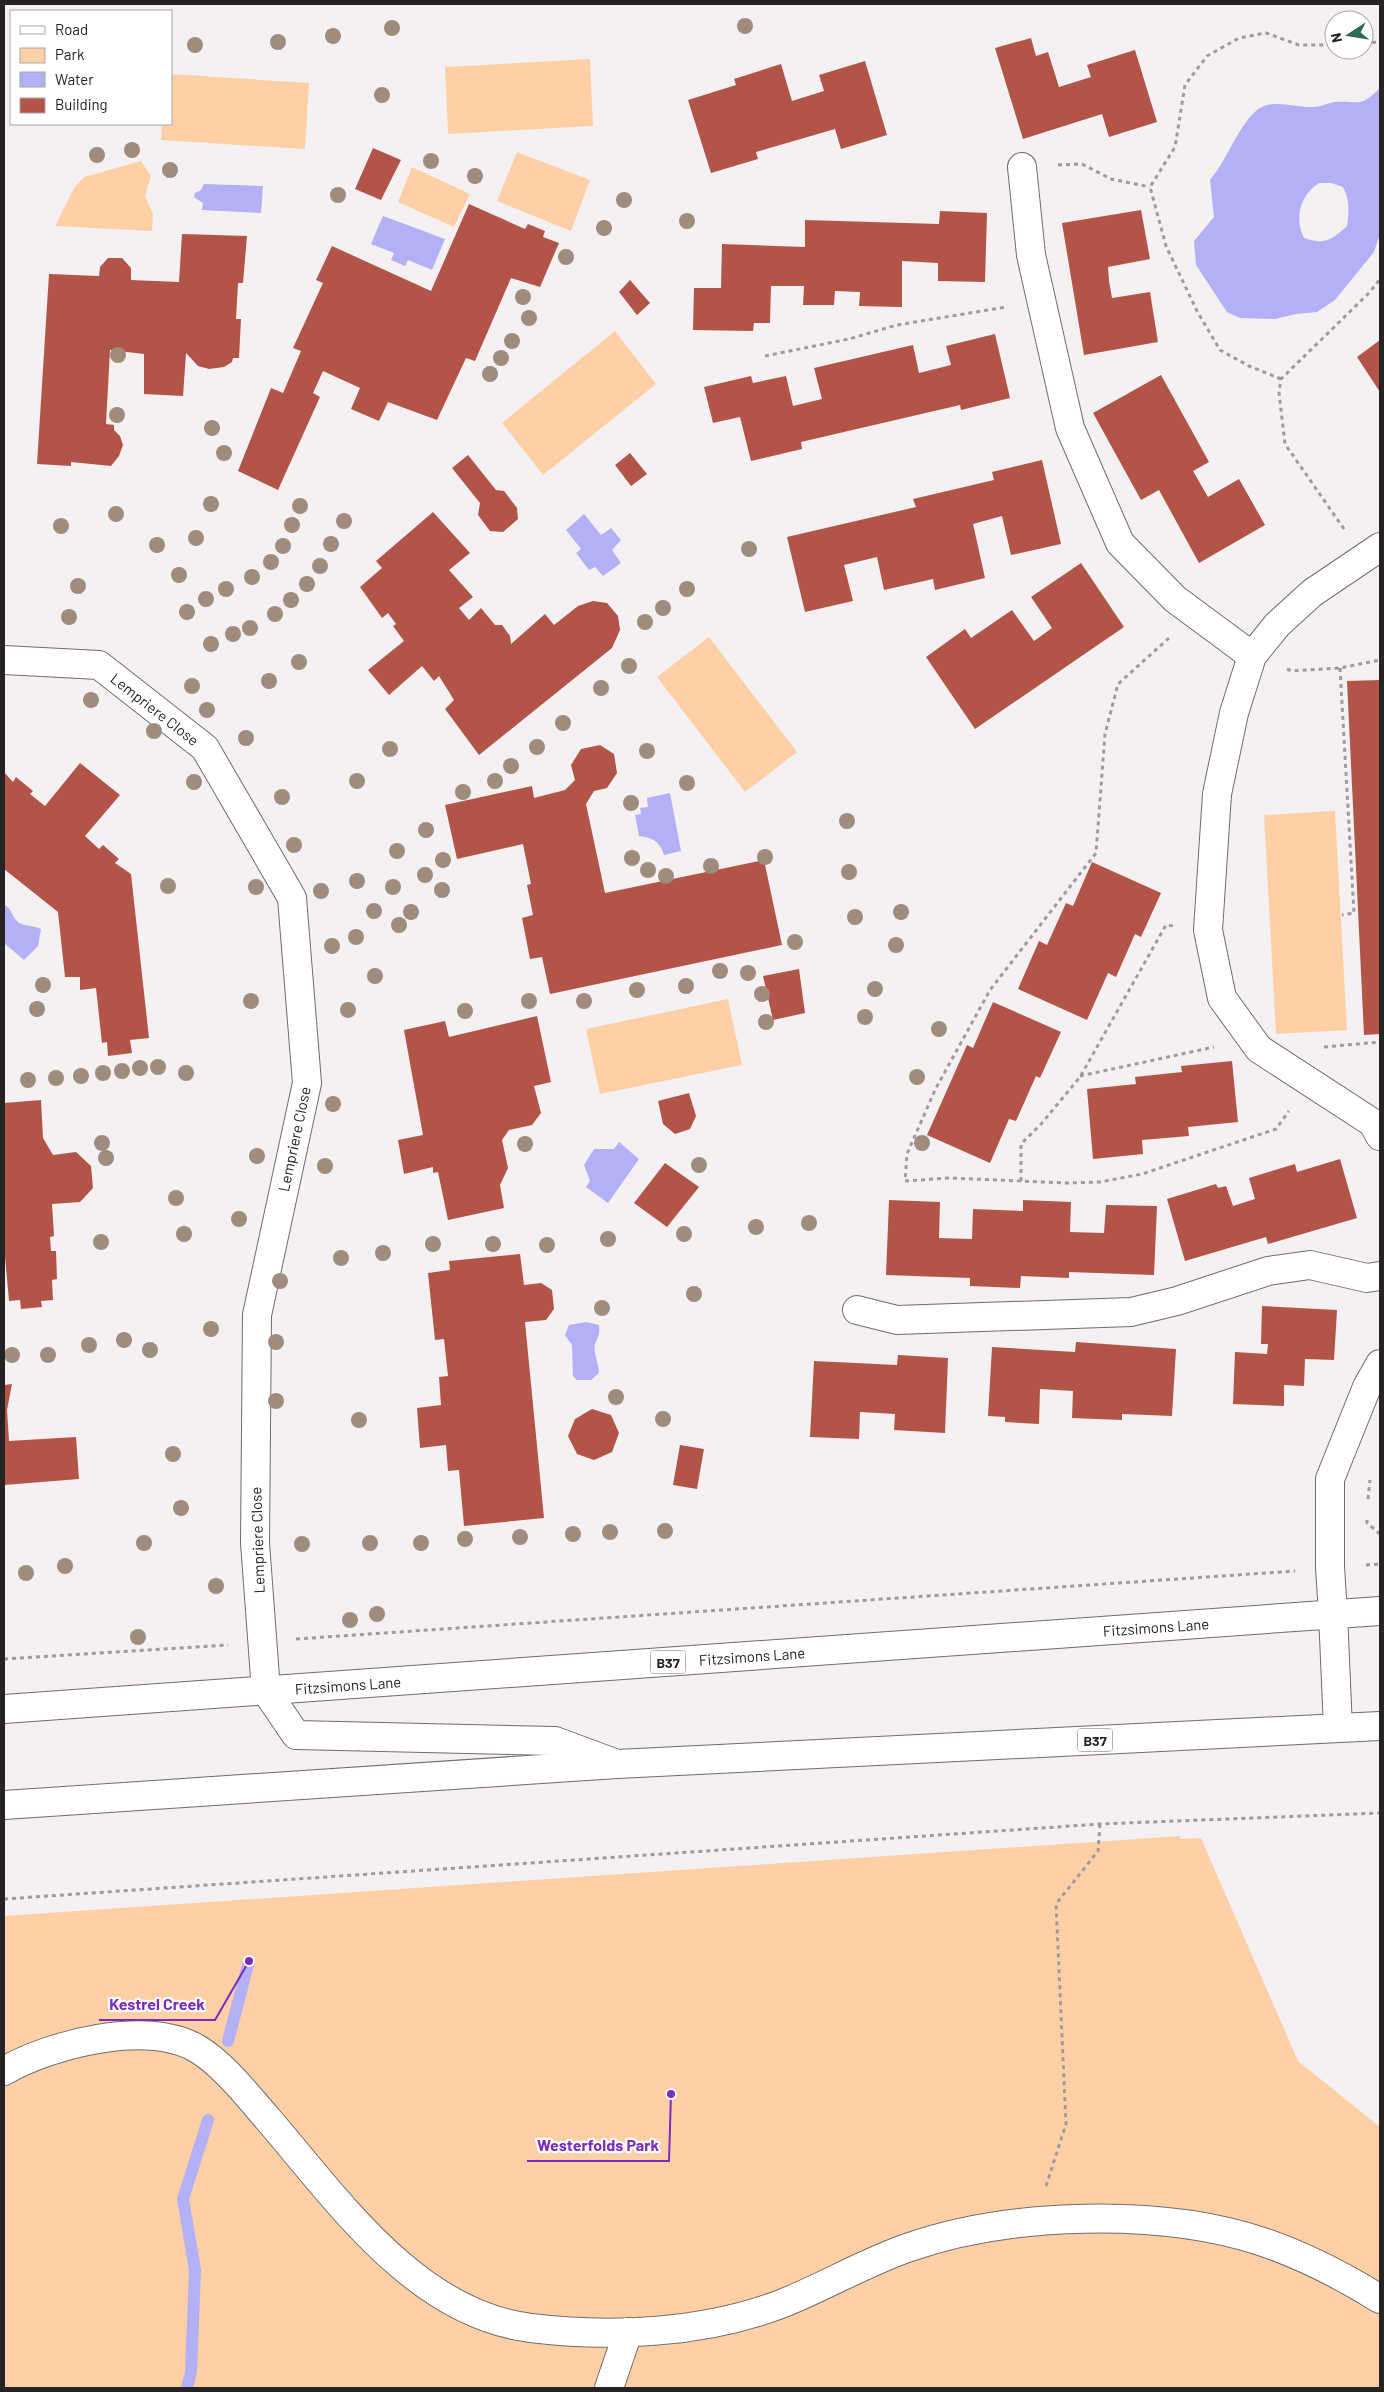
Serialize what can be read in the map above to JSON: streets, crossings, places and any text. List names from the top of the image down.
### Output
{
  "streets": {
    "main road": ["Lempriere Close", "Fitzsimons Lane", "B37"]
  },
  "crossings": [
    ["Lempriere Close", "Fitzsimons Lane"]
  ],
  "places": ["Kestrel Creek", "Westerfolds Park"],
  "legend": [
    "Road",
    "Park",
    "Water",
    "Building"
  ],
  "north": "left"
}
